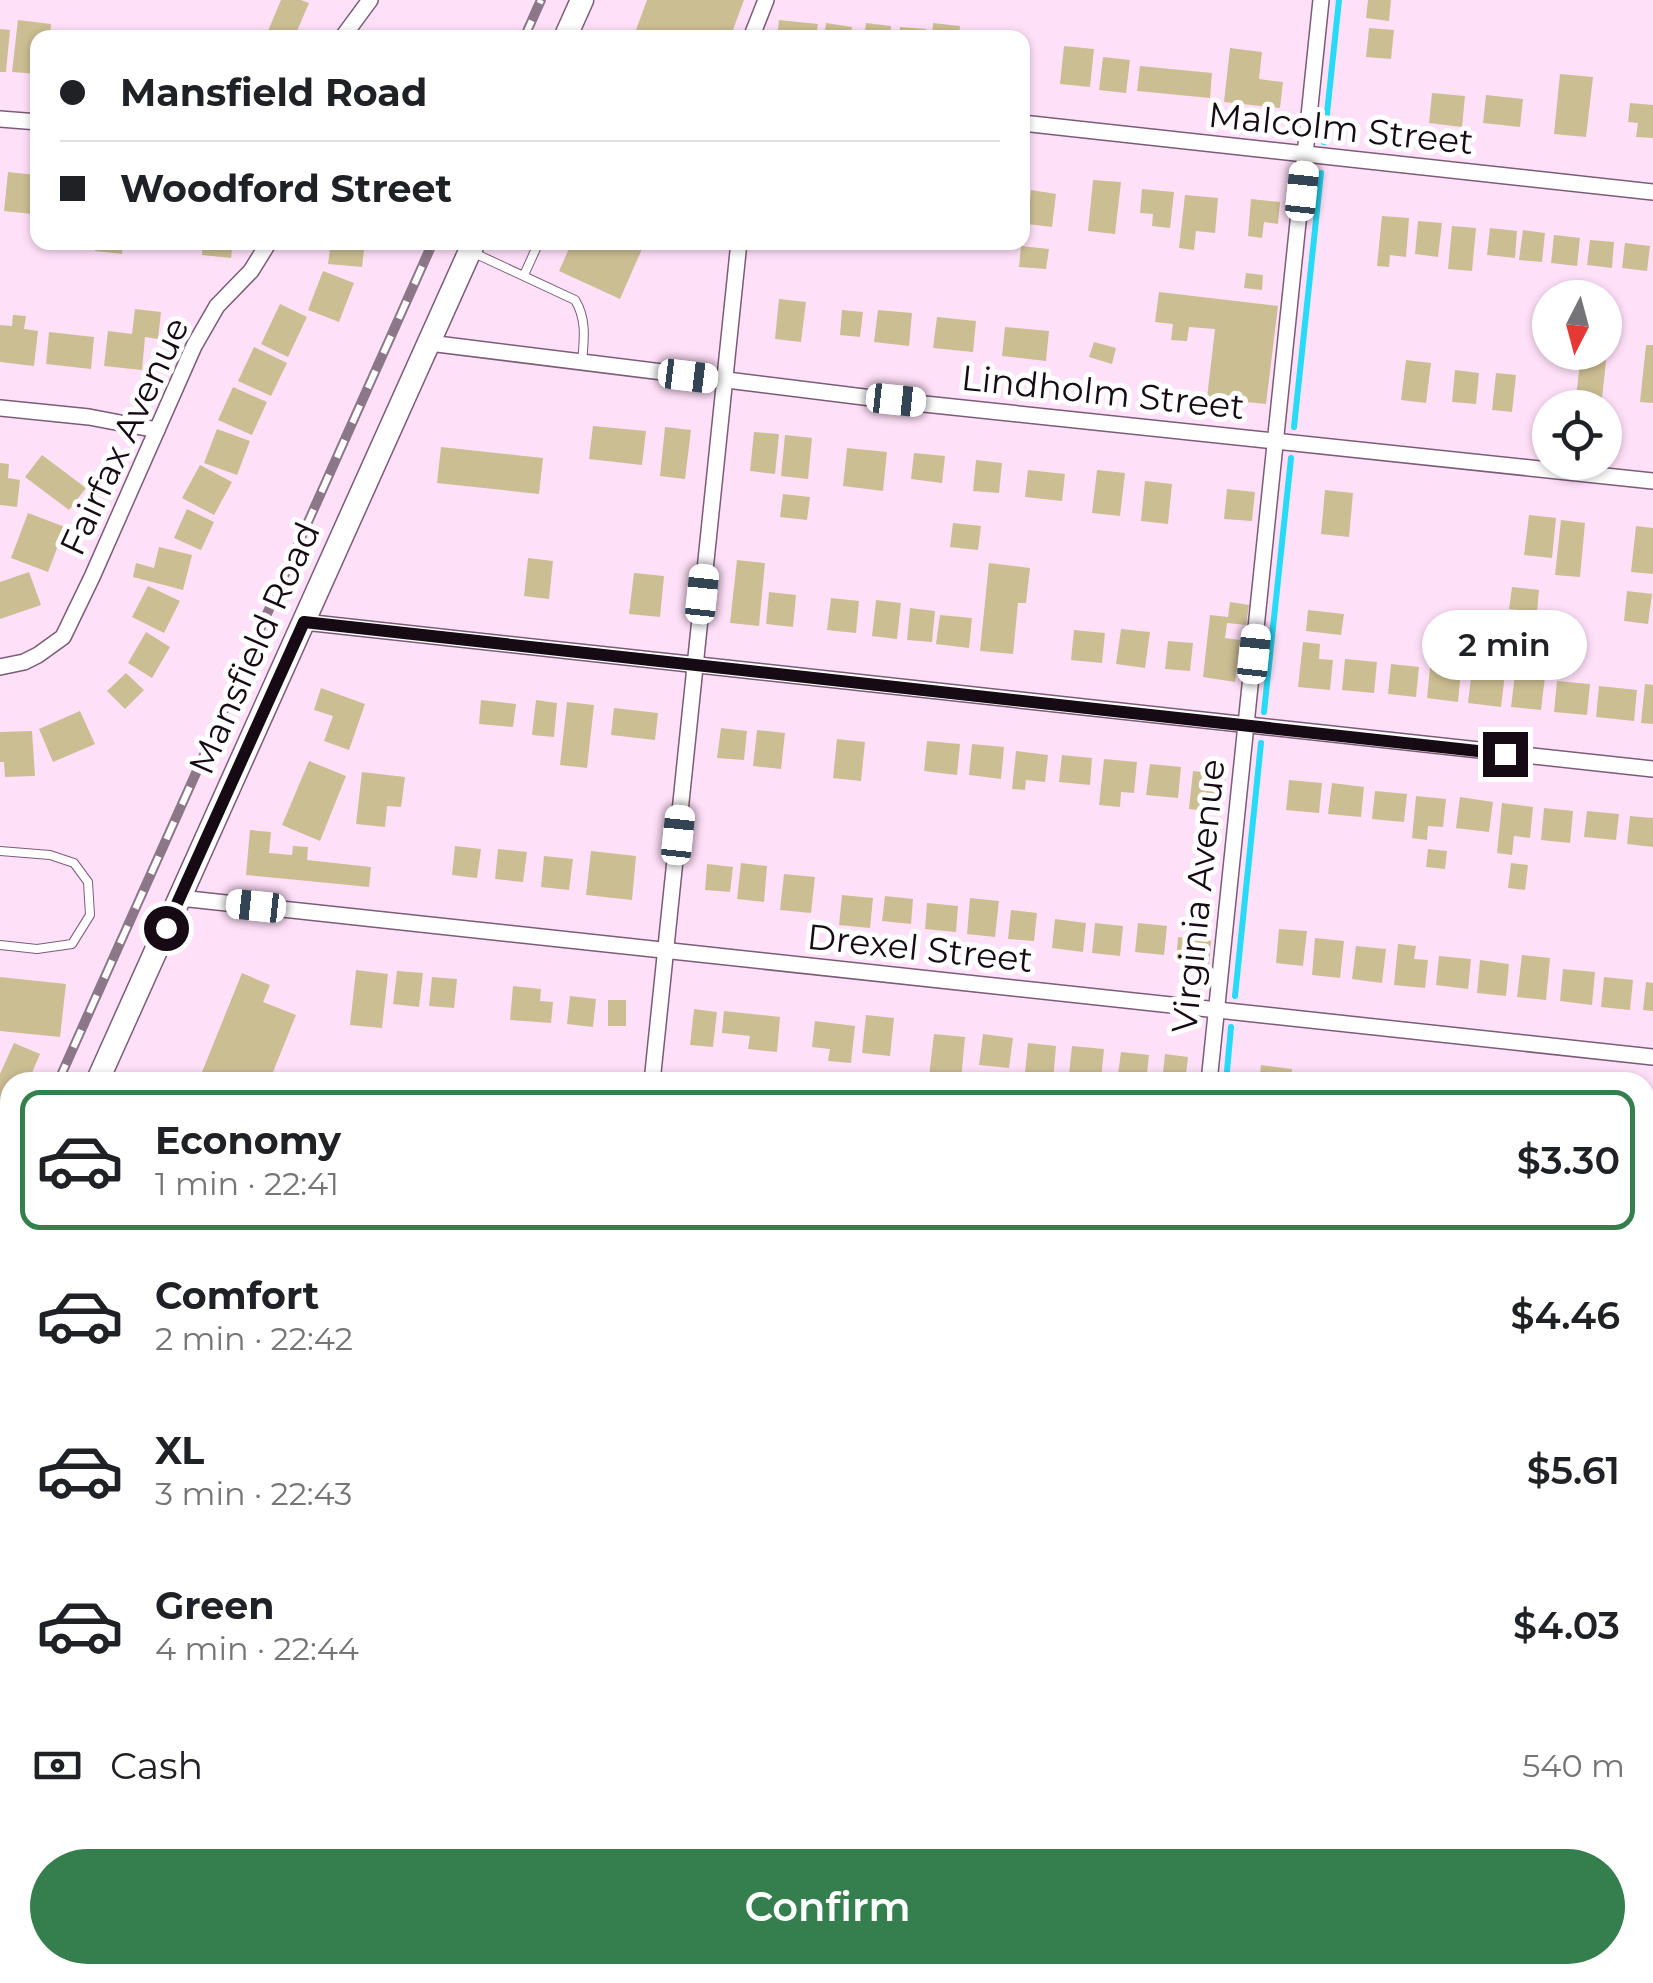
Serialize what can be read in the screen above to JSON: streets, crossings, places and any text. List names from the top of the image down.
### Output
{
  "streets": {
    "main road": ["Mansfield Road"],
    "street": [
      "Malcolm Street",
      "Lindholm Street",
      "Fairfax Avenue",
      "Virginia Avenue",
      "Drexel Street"
    ]
  },
  "crossings": [
    ["Malcolm Street", "Virginia Avenue"],
    ["Lindholm Street", "Mansfield Road"],
    ["Lindholm Street", "Virginia Avenue"],
    ["Mansfield Road", "Drexel Street"],
    ["Virginia Avenue", "Drexel Street"]
  ],
  "north": "bottom",
  "page": {
    "banner": ["Mansfield Road", "Woodford Street"],
    "bubble": "2 min",
    "list": [
      {
        "name": "Economy",
        "note": "1 min · 22:41",
        "value": "$3.30"
      },
      {
        "name": "Comfort",
        "note": "2 min · 22:42",
        "value": "$4.46"
      },
      {
        "name": "XL",
        "note": "3 min · 22:43",
        "value": "$5.61"
      },
      {
        "name": "Green",
        "note": "4 min · 22:44",
        "value": "$4.03"
      }
    ],
    "pay": ["Cash", "540 m"],
    "buttons": "Confirm"
  }
}
